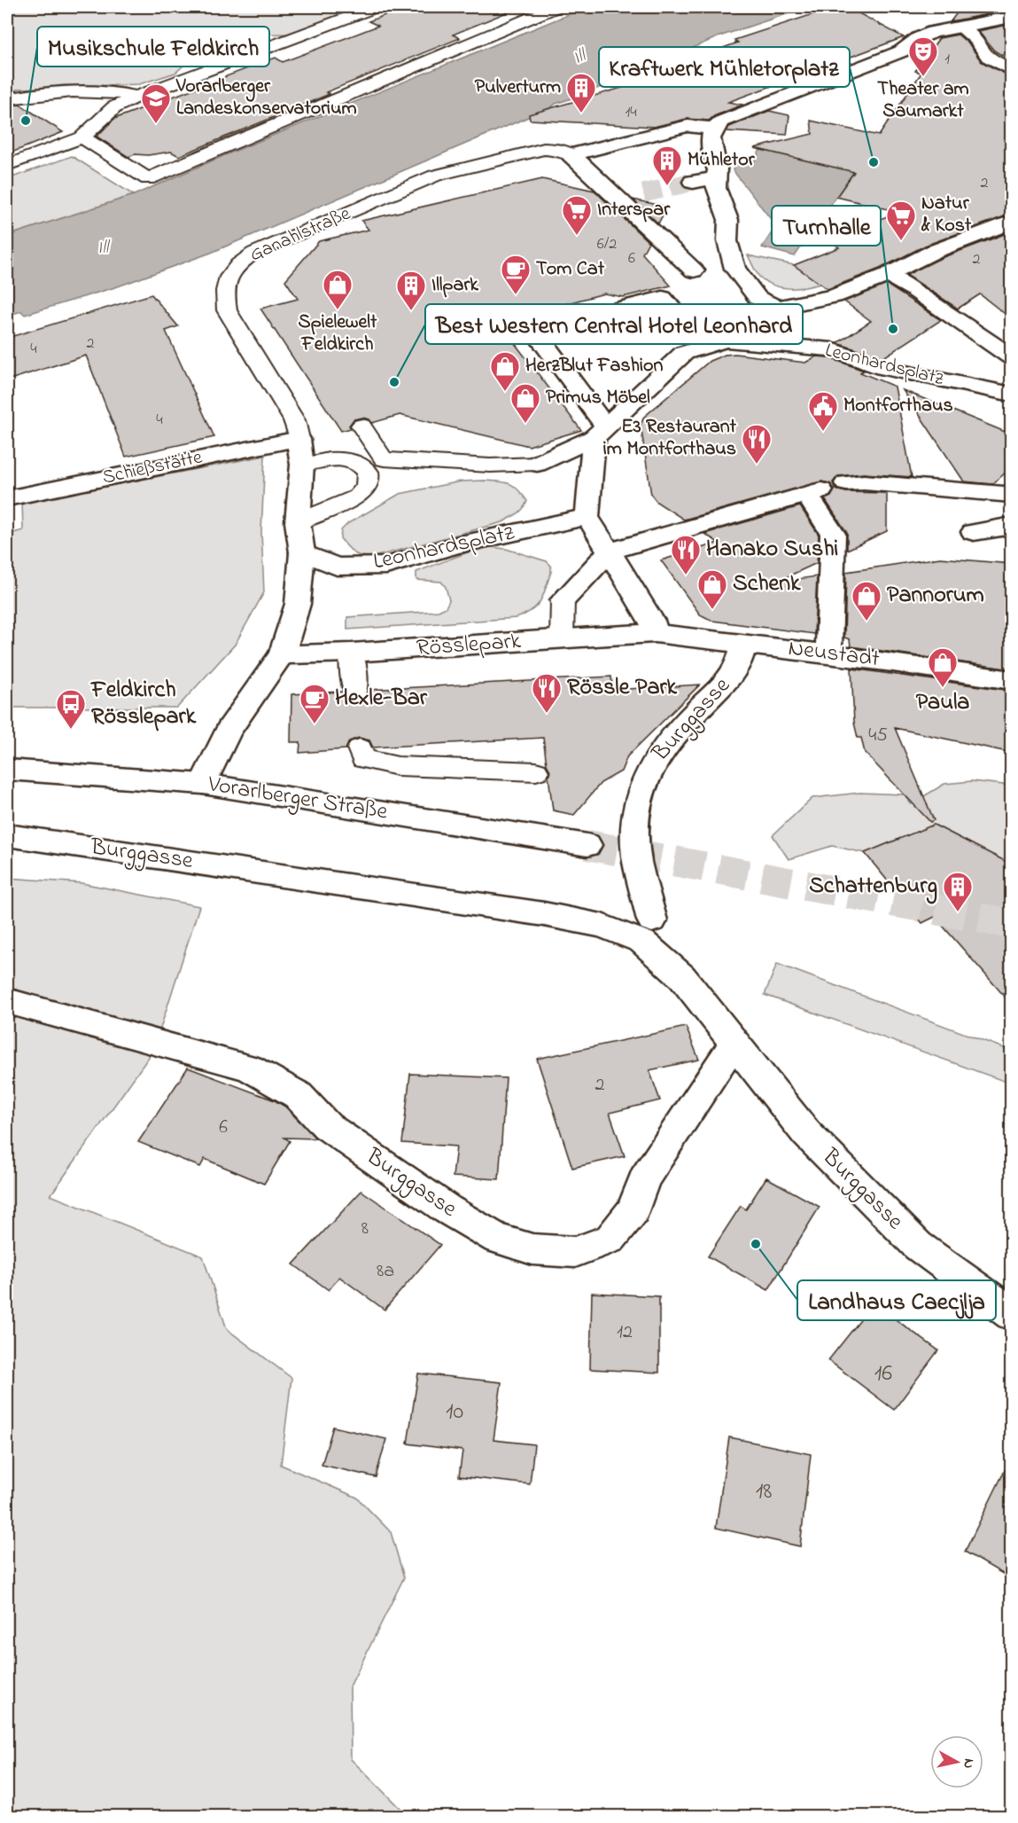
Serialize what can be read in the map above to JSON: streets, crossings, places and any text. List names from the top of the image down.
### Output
{
  "streets": {
    "street": [
      "Ganahlstraße",
      "Leonhardsplatz",
      "Schießstätte",
      "Rösslepark",
      "Neustadt",
      "Burggasse",
      "Vorarlberger Straße"
    ]
  },
  "crossings": [
    ["Ganahlstraße", "Schießstätte"],
    ["Rösslepark", "Neustadt"],
    ["Neustadt", "Burggasse"]
  ],
  "water": ["Ill"],
  "places": {
    "theatre": ["Theater am Saumarkt"],
    "building": [
      "Pulverturm",
      "Mühletor",
      "Illpark",
      "Schattenburg"
    ],
    "other": [
      "Musikschule Feldkirch",
      "Kraftwerk Mühletorplatz",
      "Turnhalle",
      "Best Western Central Hotel Leonhard",
      "Landhaus Caecjlja"
    ],
    "school or university": ["Vorarlberger Landeskonservatorium"],
    "supermarket": ["Interspar", "Natur & Kost"],
    "cafe": ["Tom Cat", "Hexle-Bar"],
    "shop": [
      "Spielewelt Feldkirch",
      "HerzBlut Fashion",
      "Primus Möbel",
      "Schenk",
      "Pannorum",
      "Paula"
    ],
    "public building": ["Montforthaus"],
    "restaurant": ["E3 Restaurant im Montforthaus", "Hanako Sushi", "Rössle Park"],
    "bus stop": ["Feldkirch Rösslepark"]
  },
  "house_numbers": [
    "1",
    "14",
    "2",
    "6/2",
    "6",
    "2",
    "2",
    "4",
    "4",
    "45",
    "2",
    "6",
    "8",
    "8a",
    "12",
    "16",
    "10",
    "18"
  ],
  "north": "right"
}
